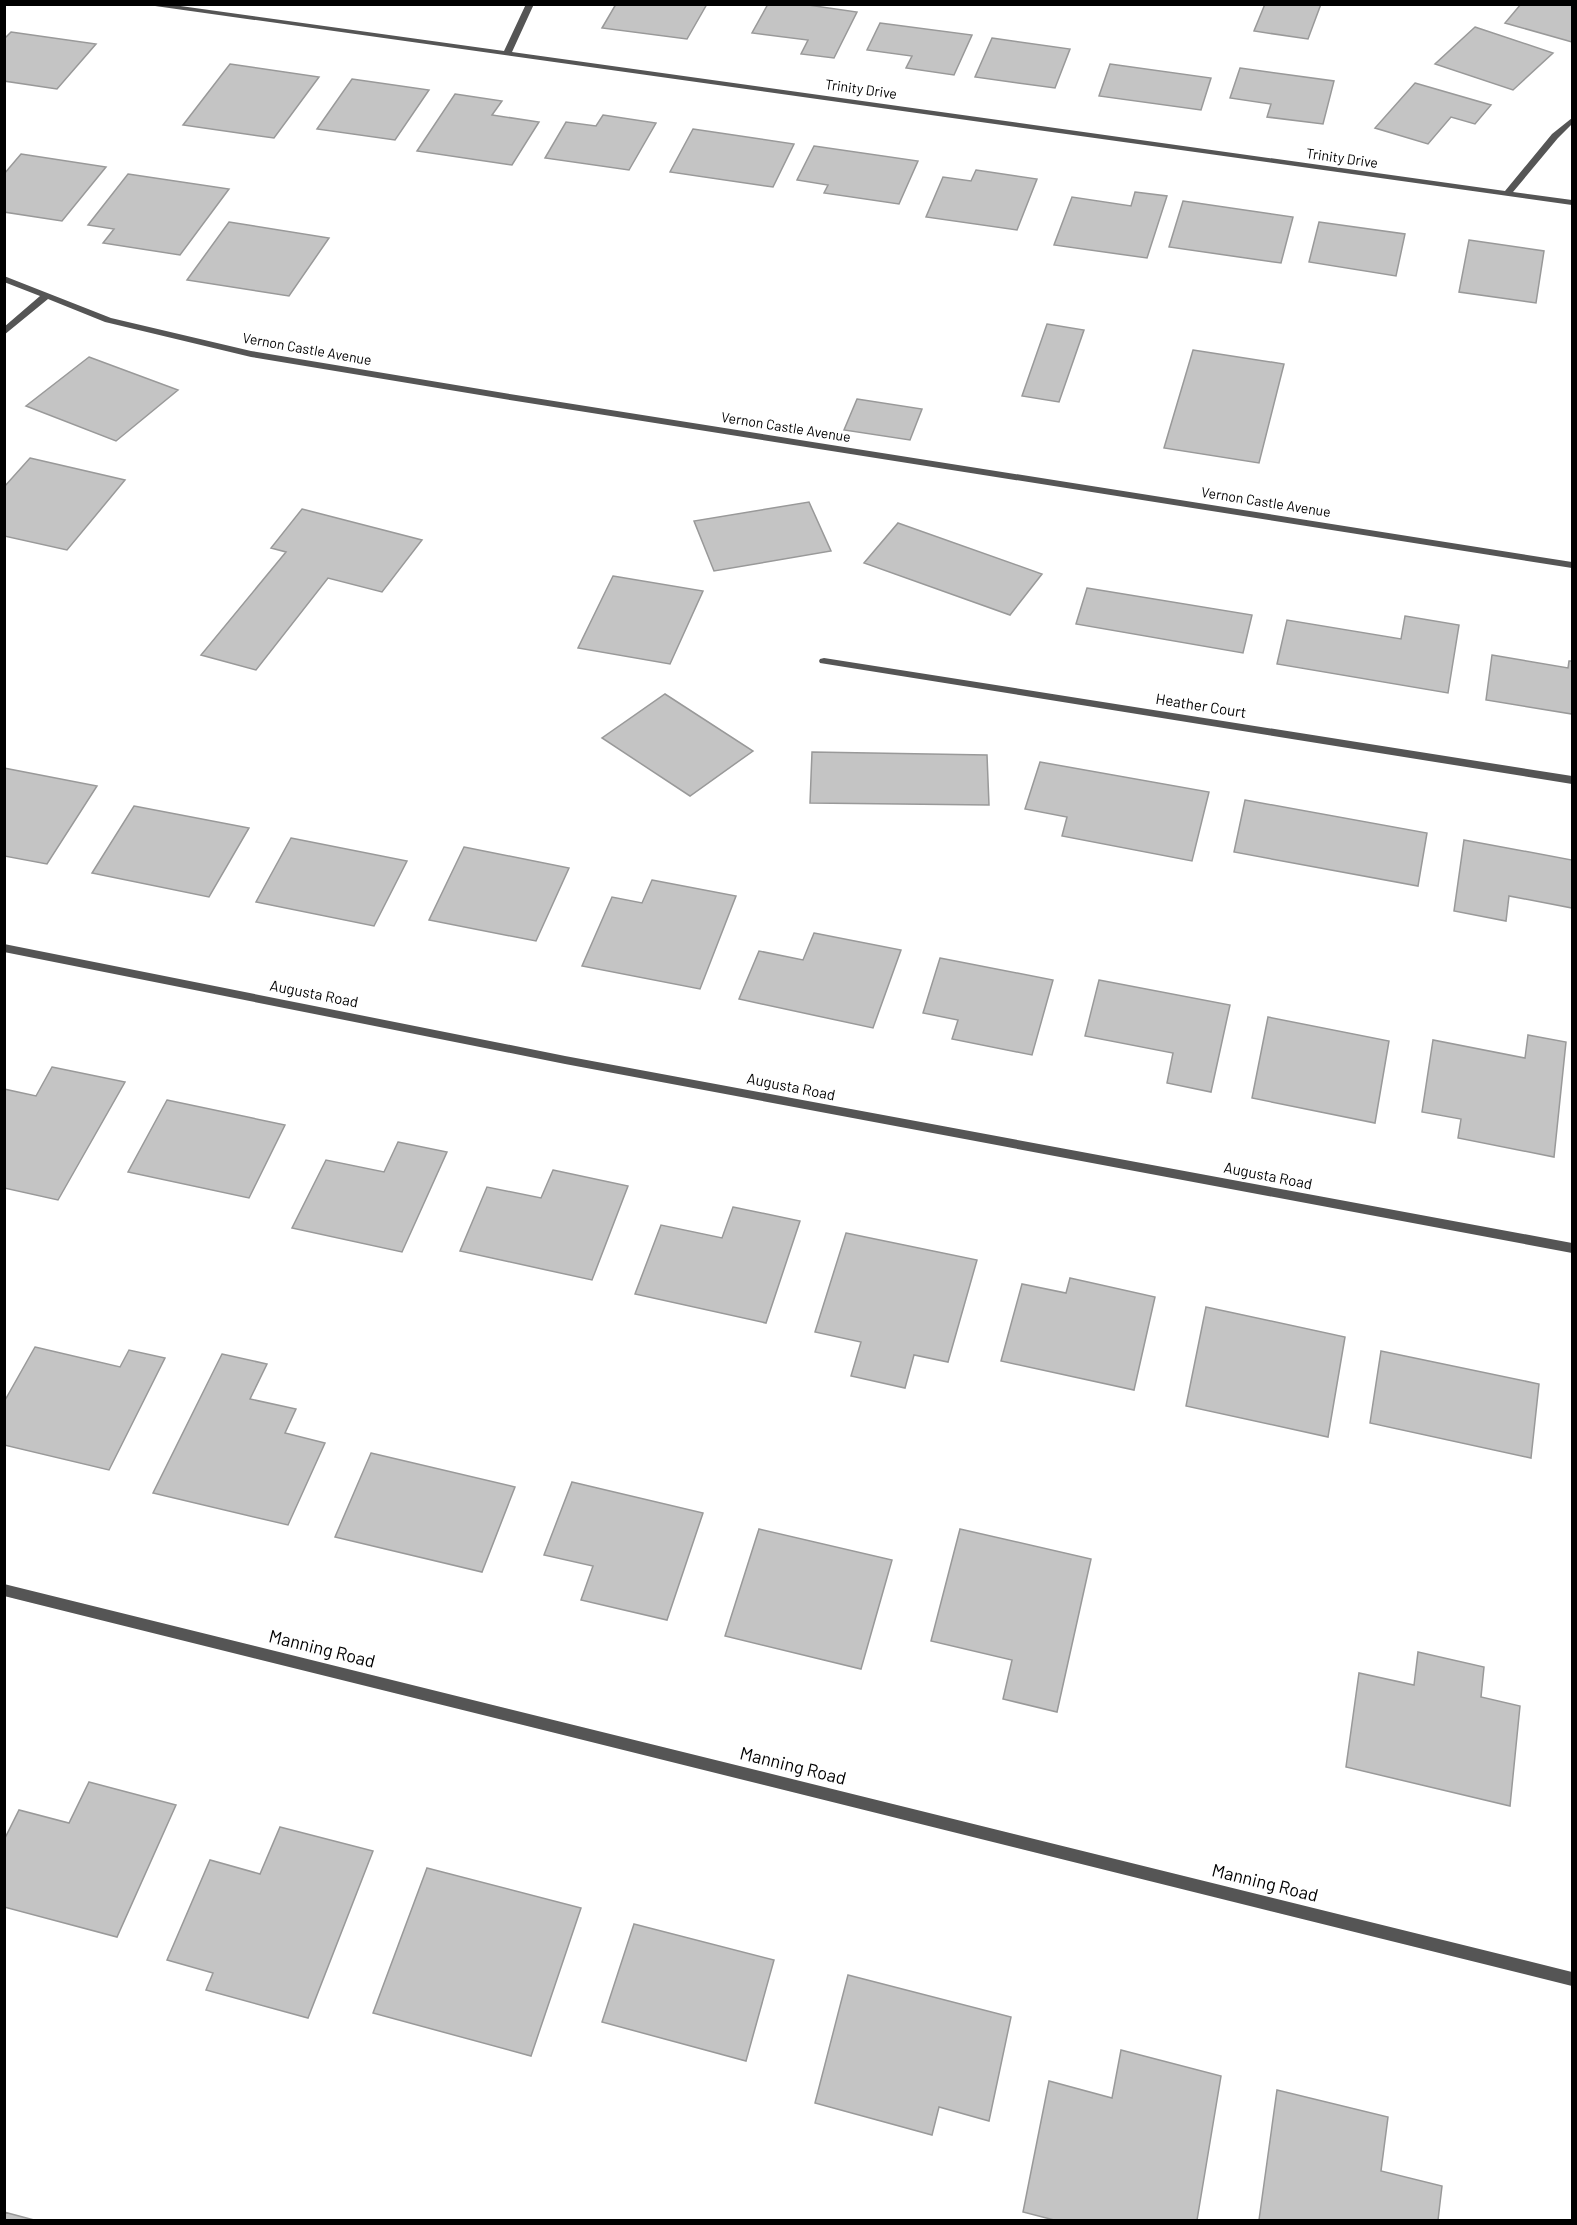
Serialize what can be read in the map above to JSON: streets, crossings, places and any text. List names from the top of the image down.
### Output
{
  "streets": {
    "street": [
      "Trinity Drive",
      "Vernon Castle Avenue",
      "Heather Court",
      "Augusta Road",
      "Manning Road"
    ]
  }
}
